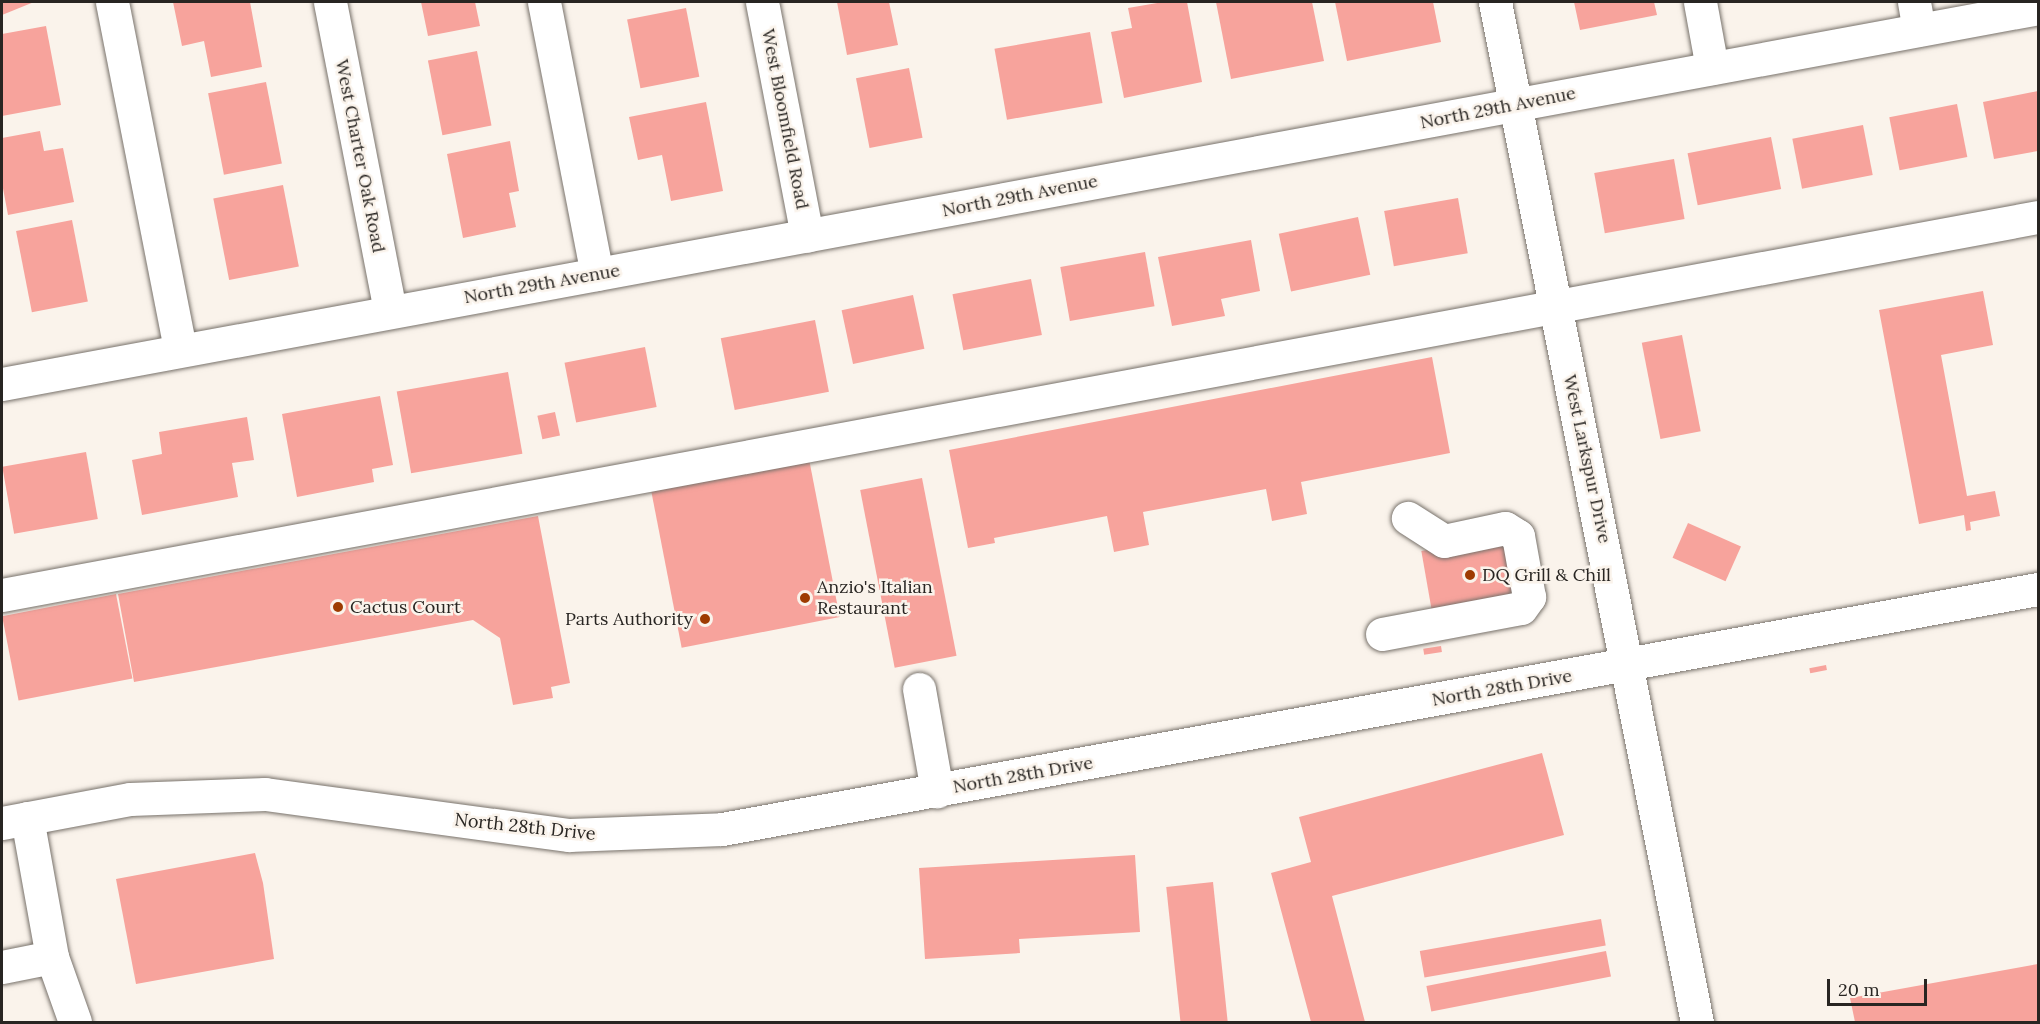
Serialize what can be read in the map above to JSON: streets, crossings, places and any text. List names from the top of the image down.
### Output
{
  "streets": {
    "street": [
      "North 29th Avenue",
      "West Bloomfield Road",
      "West Charter Oak Road",
      "West Larkspur Drive",
      "North 28th Drive"
    ]
  },
  "crossings": [
    ["North 29th Avenue", "West Bloomfield Road"],
    ["North 29th Avenue", "West Charter Oak Road"],
    ["North 29th Avenue", "West Larkspur Drive"],
    ["West Larkspur Drive", "North 28th Drive"]
  ],
  "places": [
    "DQ Grill & Chill",
    "Anzio's Italian Restaurant",
    "Cactus Court",
    "Parts Authority"
  ],
  "scale_bar": "20 m"
}
